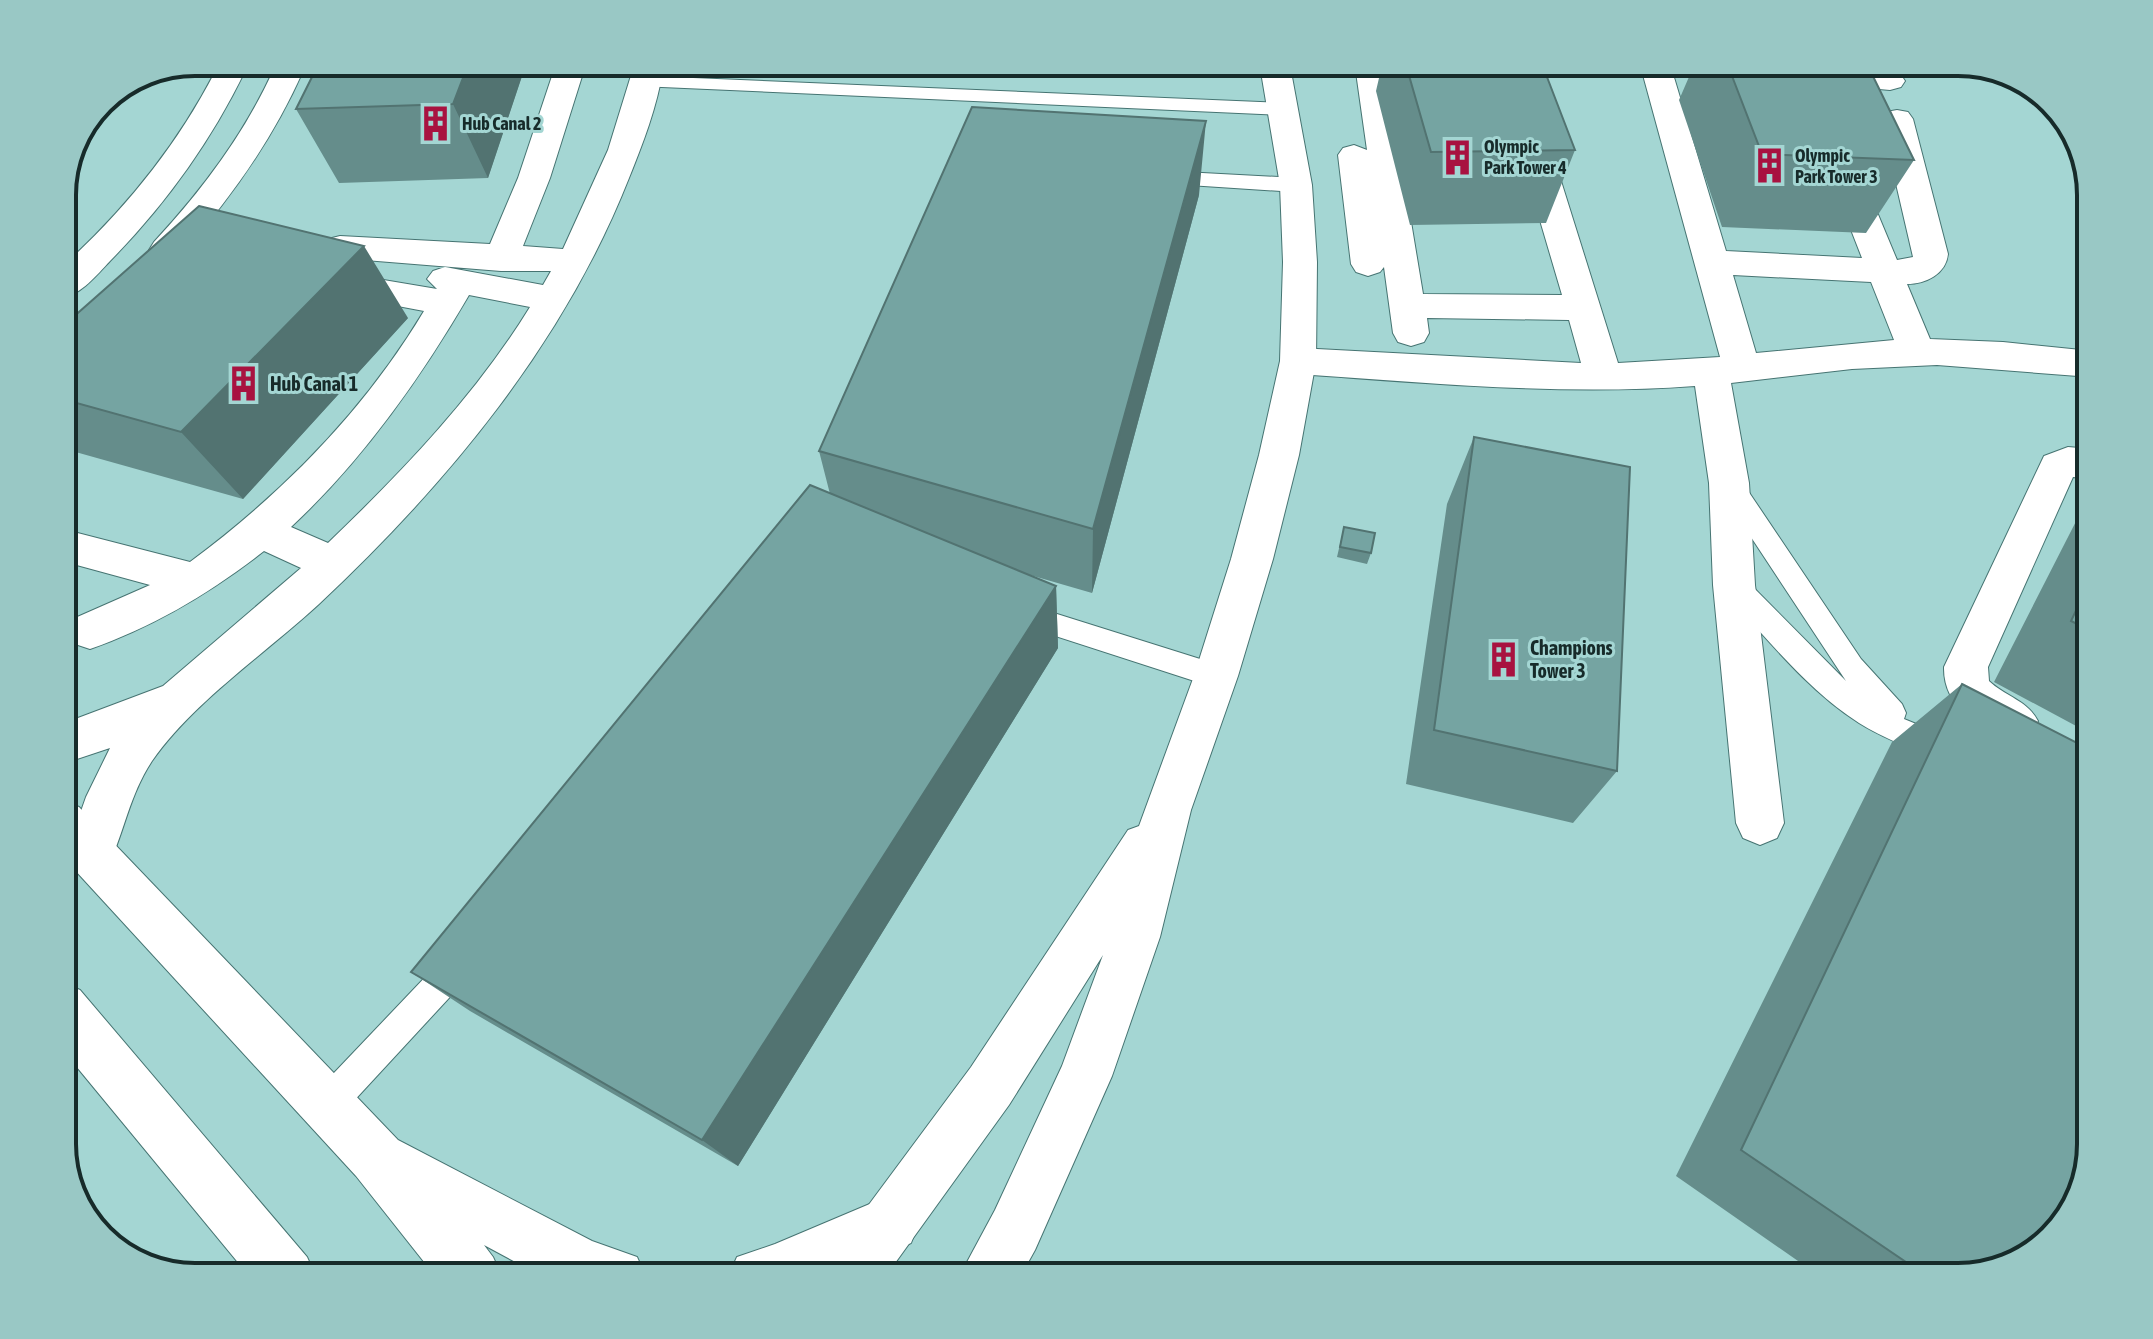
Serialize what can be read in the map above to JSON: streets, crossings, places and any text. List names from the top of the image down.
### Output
{
  "places": {
    "building": [
      "Hub Canal 2",
      "Olympic Park Tower 4",
      "Olympic Park Tower 3",
      "Hub Canal 1",
      "Champions Tower 3"
    ]
  }
}
